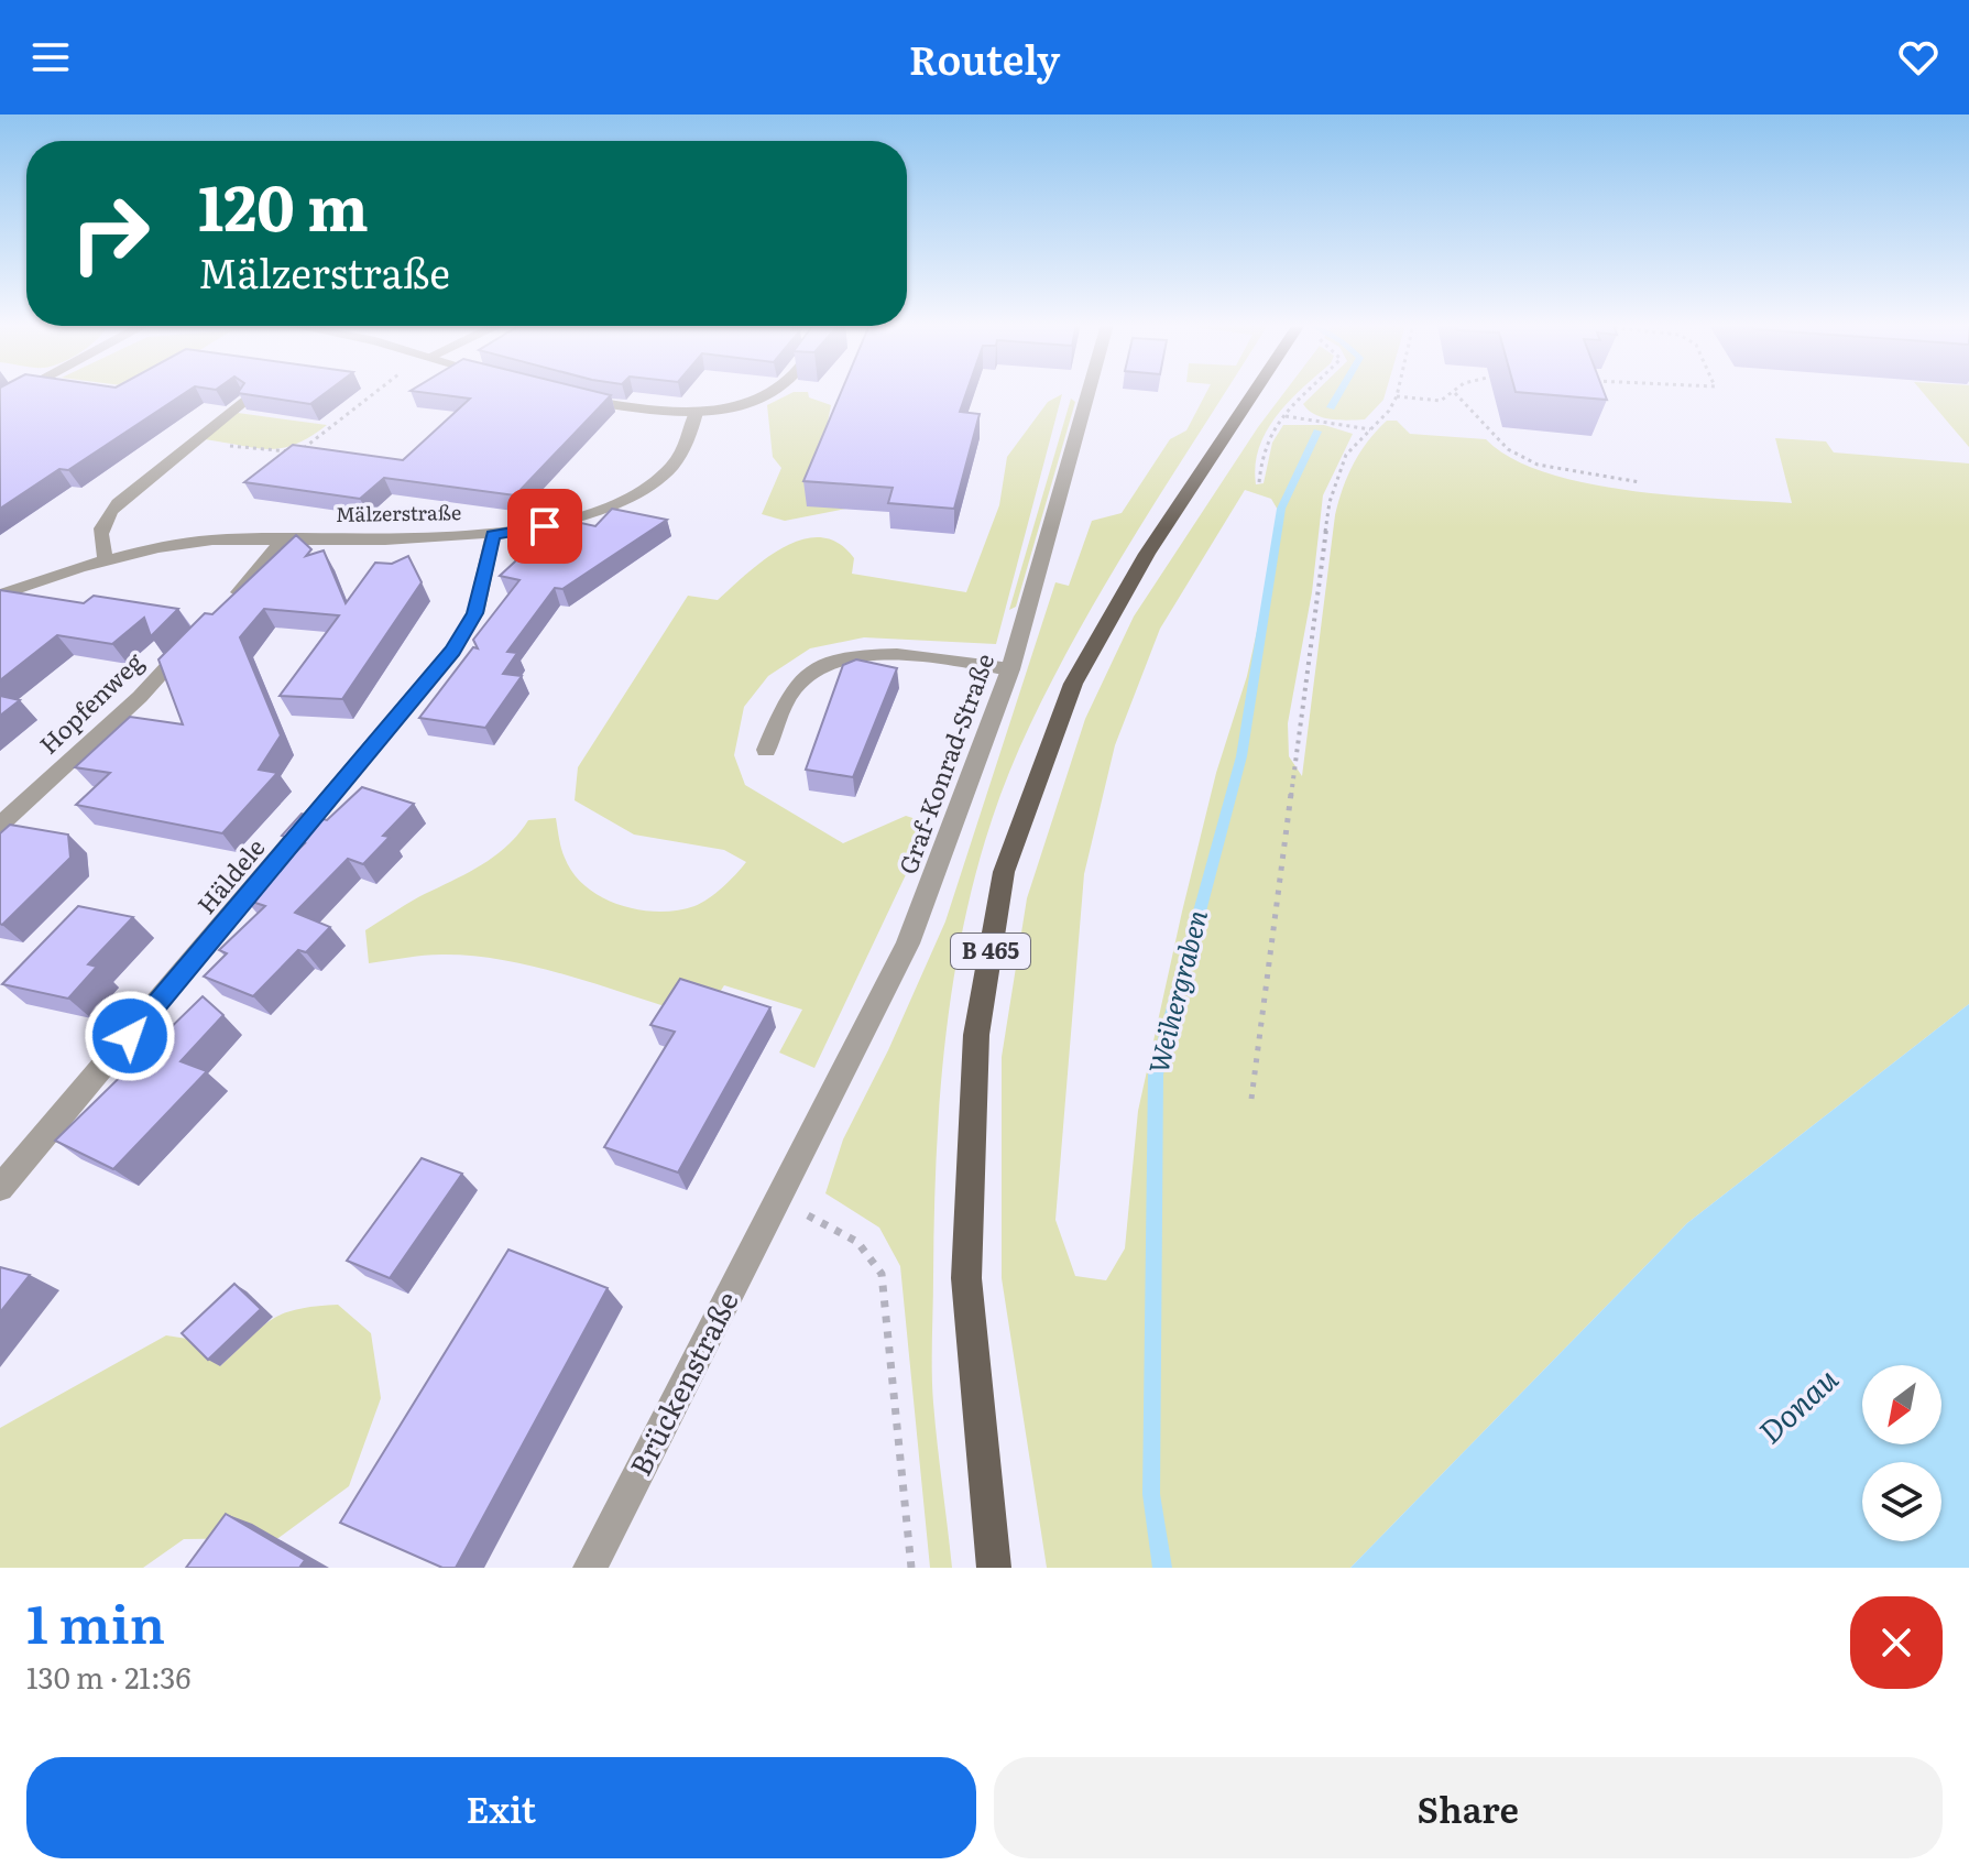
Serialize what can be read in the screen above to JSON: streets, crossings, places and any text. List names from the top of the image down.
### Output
{
  "streets": {
    "main road": ["B 465"],
    "street": [
      "Mälzerstraße",
      "Hopfenweg",
      "Graf-Konrad-Straße",
      "Häldele",
      "Brückenstraße"
    ]
  },
  "crossings": [
    ["Mälzerstraße", "Häldele"],
    ["Graf-Konrad-Straße", "Brückenstraße"]
  ],
  "water": ["Weihergraben", "Donau"],
  "north": "bottom left",
  "page": {
    "header": "Routely",
    "turn": ["120 m", "Mälzerstraße"],
    "heading": ["1 min", "130 m · 21:36"],
    "buttons": ["Exit", "Share"]
  }
}
